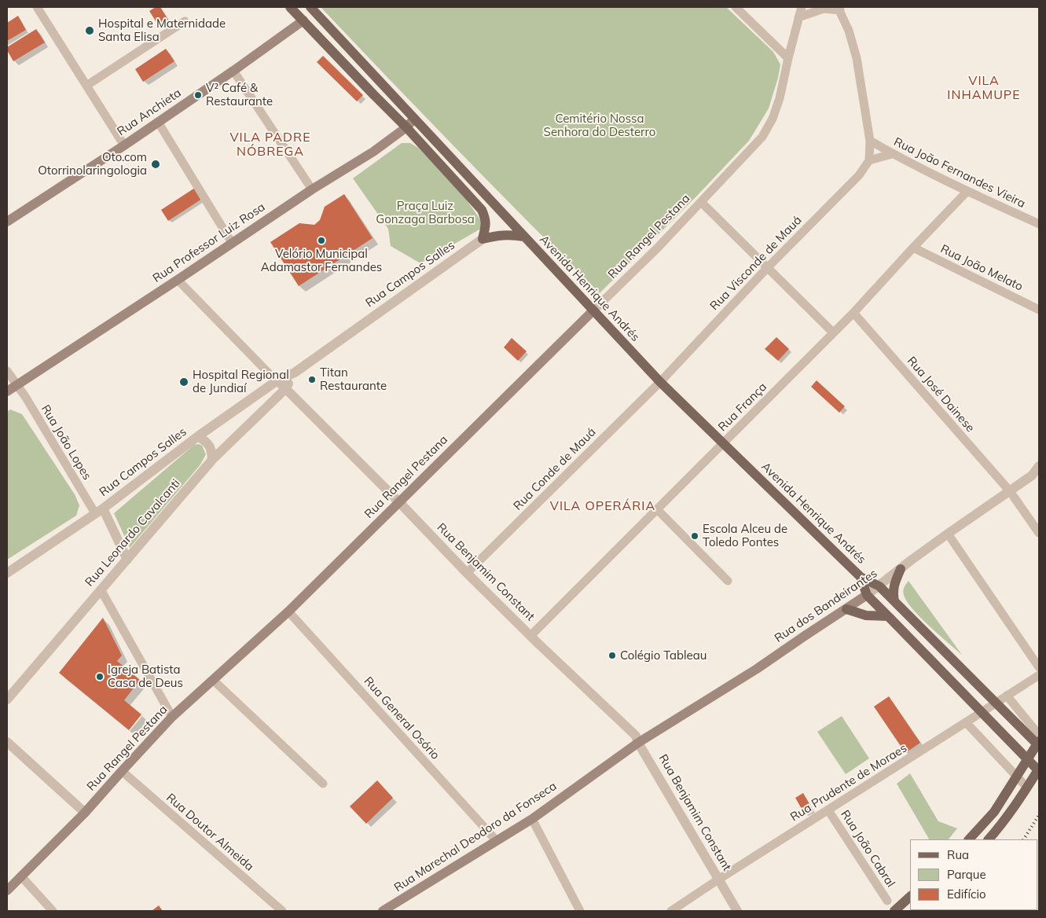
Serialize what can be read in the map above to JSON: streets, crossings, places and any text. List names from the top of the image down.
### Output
{
  "streets": {
    "main road": [
      "Rua Anchieta",
      "Rua Rangel Pestana",
      "Rua Professor Luiz Rosa",
      "Avenida Henrique Andrés",
      "Rua dos Bandeirantes",
      "Rua Marechal Deodoro da Fonseca"
    ],
    "street": [
      "Rua João Fernandes Vieira",
      "Rua Visconde de Mauá",
      "Rua João Melato",
      "Rua Campos Salles",
      "Rua José Dainese",
      "Rua França",
      "Rua João Lopes",
      "Rua Conde de Mauá",
      "Rua Leonardo Cavalcanti",
      "Rua Benjamim Constant",
      "Rua General Osório",
      "Rua Prudente de Moraes",
      "Rua Doutor Almeida",
      "Rua João Cabral"
    ]
  },
  "crossings": [
    ["Rua João Fernandes Vieira", "Rua França"],
    ["Rua Rangel Pestana", "Avenida Henrique Andrés"],
    ["Rua Rangel Pestana", "Rua Benjamim Constant"],
    ["Rua Rangel Pestana", "Rua General Osório"],
    ["Rua Rangel Pestana", "Rua Doutor Almeida"],
    ["Rua Professor Luiz Rosa", "Avenida Henrique Andrés"],
    ["Rua Professor Luiz Rosa", "Rua João Lopes"],
    ["Rua Professor Luiz Rosa", "Rua Benjamim Constant"],
    ["Rua Visconde de Mauá", "Avenida Henrique Andrés"],
    ["Rua Visconde de Mauá", "Rua Conde de Mauá"],
    ["Rua João Melato", "Rua França"],
    ["Rua Campos Salles", "Rua João Lopes"],
    ["Rua Campos Salles", "Rua Leonardo Cavalcanti"],
    ["Rua Campos Salles", "Rua Benjamim Constant"],
    ["Avenida Henrique Andrés", "Rua França"],
    ["Avenida Henrique Andrés", "Rua Conde de Mauá"],
    ["Avenida Henrique Andrés", "Rua dos Bandeirantes"],
    ["Rua José Dainese", "Rua França"],
    ["Rua José Dainese", "Rua dos Bandeirantes"],
    ["Rua França", "Rua Benjamim Constant"],
    ["Rua Conde de Mauá", "Rua Benjamim Constant"],
    ["Rua Leonardo Cavalcanti", "Rua Benjamim Constant"],
    ["Rua Benjamim Constant", "Rua dos Bandeirantes"],
    ["Rua Benjamim Constant", "Rua Prudente de Moraes"],
    ["Rua Benjamim Constant", "Rua Marechal Deodoro da Fonseca"],
    ["Rua dos Bandeirantes", "Rua Marechal Deodoro da Fonseca"],
    ["Rua General Osório", "Rua Marechal Deodoro da Fonseca"],
    ["Rua Prudente de Moraes", "Rua João Cabral"]
  ],
  "districts": ["VILA INHAMUPE", "VILA PADRE NÓBREGA", "VILA OPERÁRIA"],
  "parks": ["Cemitério Nossa Senhora do Desterro", "Praça Luiz Gonzaga Barbosa"],
  "places": [
    "Hospital e Maternidade Santa Elisa",
    "V² Café & Restaurante",
    "Oto.com Otorrinolaringologia",
    "Velório Municipal Adamastor Fernandes",
    "Titan Restaurante",
    "Hospital Regional de Jundiaí",
    "Escola Alceu de Toledo Pontes",
    "Colégio Tableau",
    "Igreja Batista Casa de Deus"
  ],
  "legend": ["Rua", "Parque", "Edifício"]
}
